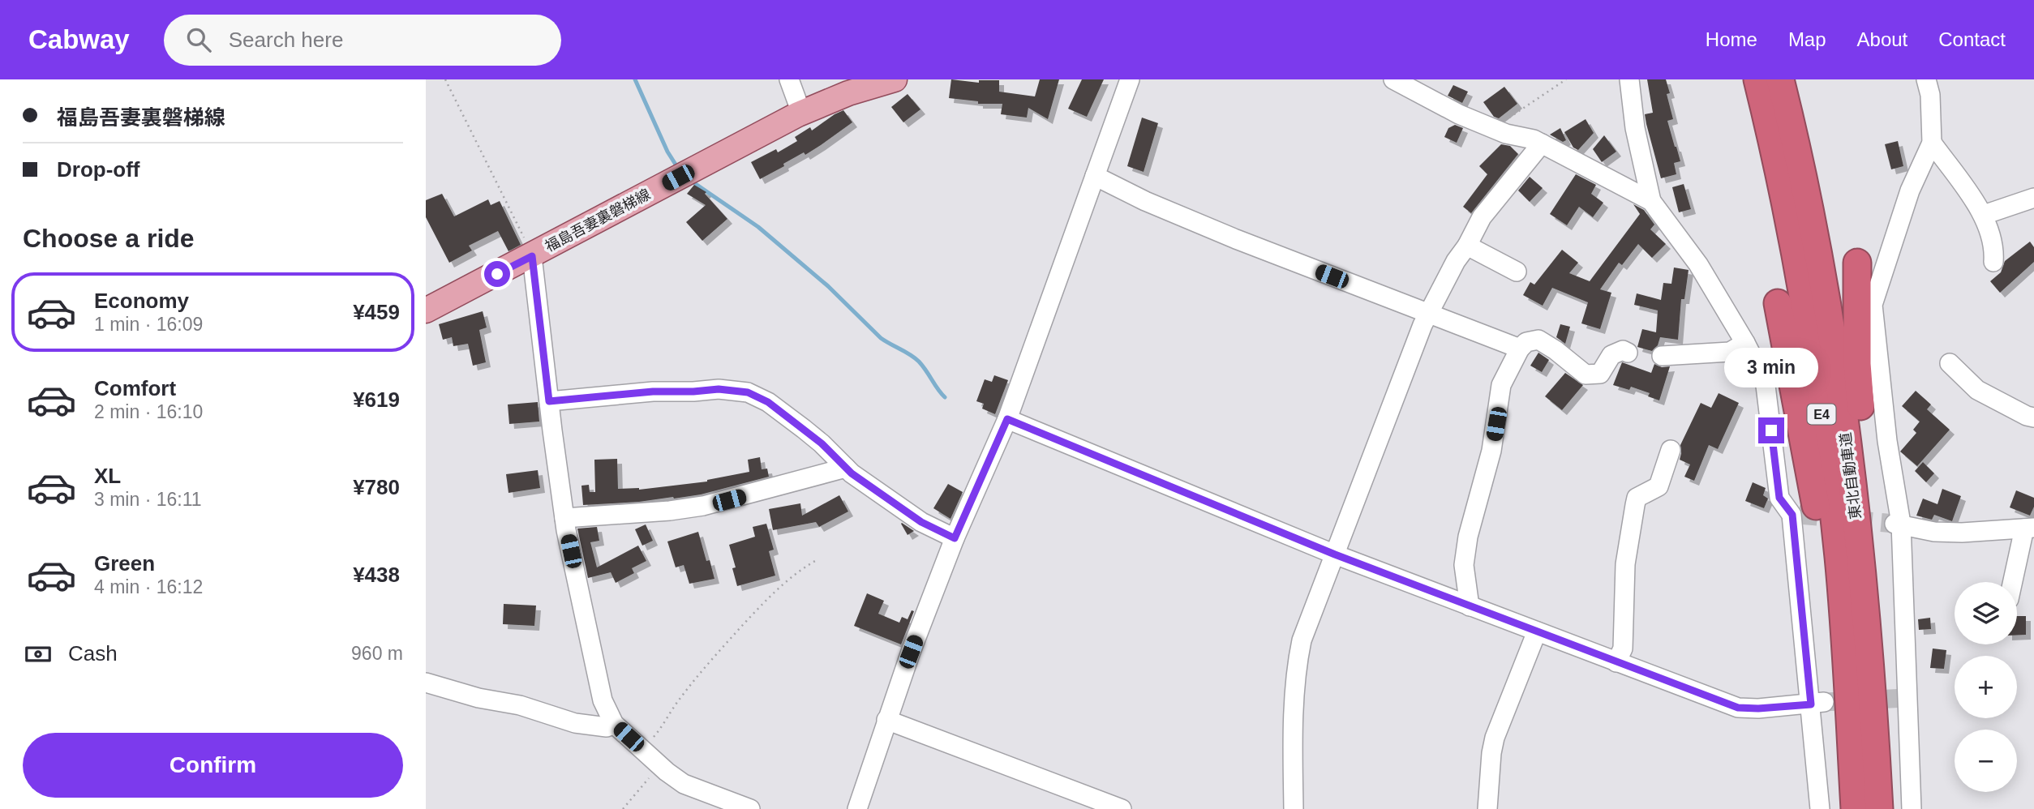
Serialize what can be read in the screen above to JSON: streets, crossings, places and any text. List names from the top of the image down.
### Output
{
  "streets": {
    "highway": ["E4", "東北自動車道"],
    "main road": ["福島吾妻裏磐梯線"]
  },
  "page": {
    "header": "Cabway",
    "search": "Search here",
    "nav": [
      "Home",
      "Map",
      "About",
      "Contact"
    ],
    "banner": ["福島吾妻裏磐梯線", "Drop-off"],
    "heading": "Choose a ride",
    "list": [
      {
        "name": "Economy",
        "note": "1 min · 16:09",
        "value": "¥459"
      },
      {
        "name": "Comfort",
        "note": "2 min · 16:10",
        "value": "¥619"
      },
      {
        "name": "XL",
        "note": "3 min · 16:11",
        "value": "¥780"
      },
      {
        "name": "Green",
        "note": "4 min · 16:12",
        "value": "¥438"
      }
    ],
    "bubble": "3 min",
    "map_buttons": ["+", "−"],
    "pay": ["Cash", "960 m"],
    "buttons": "Confirm"
  }
}
